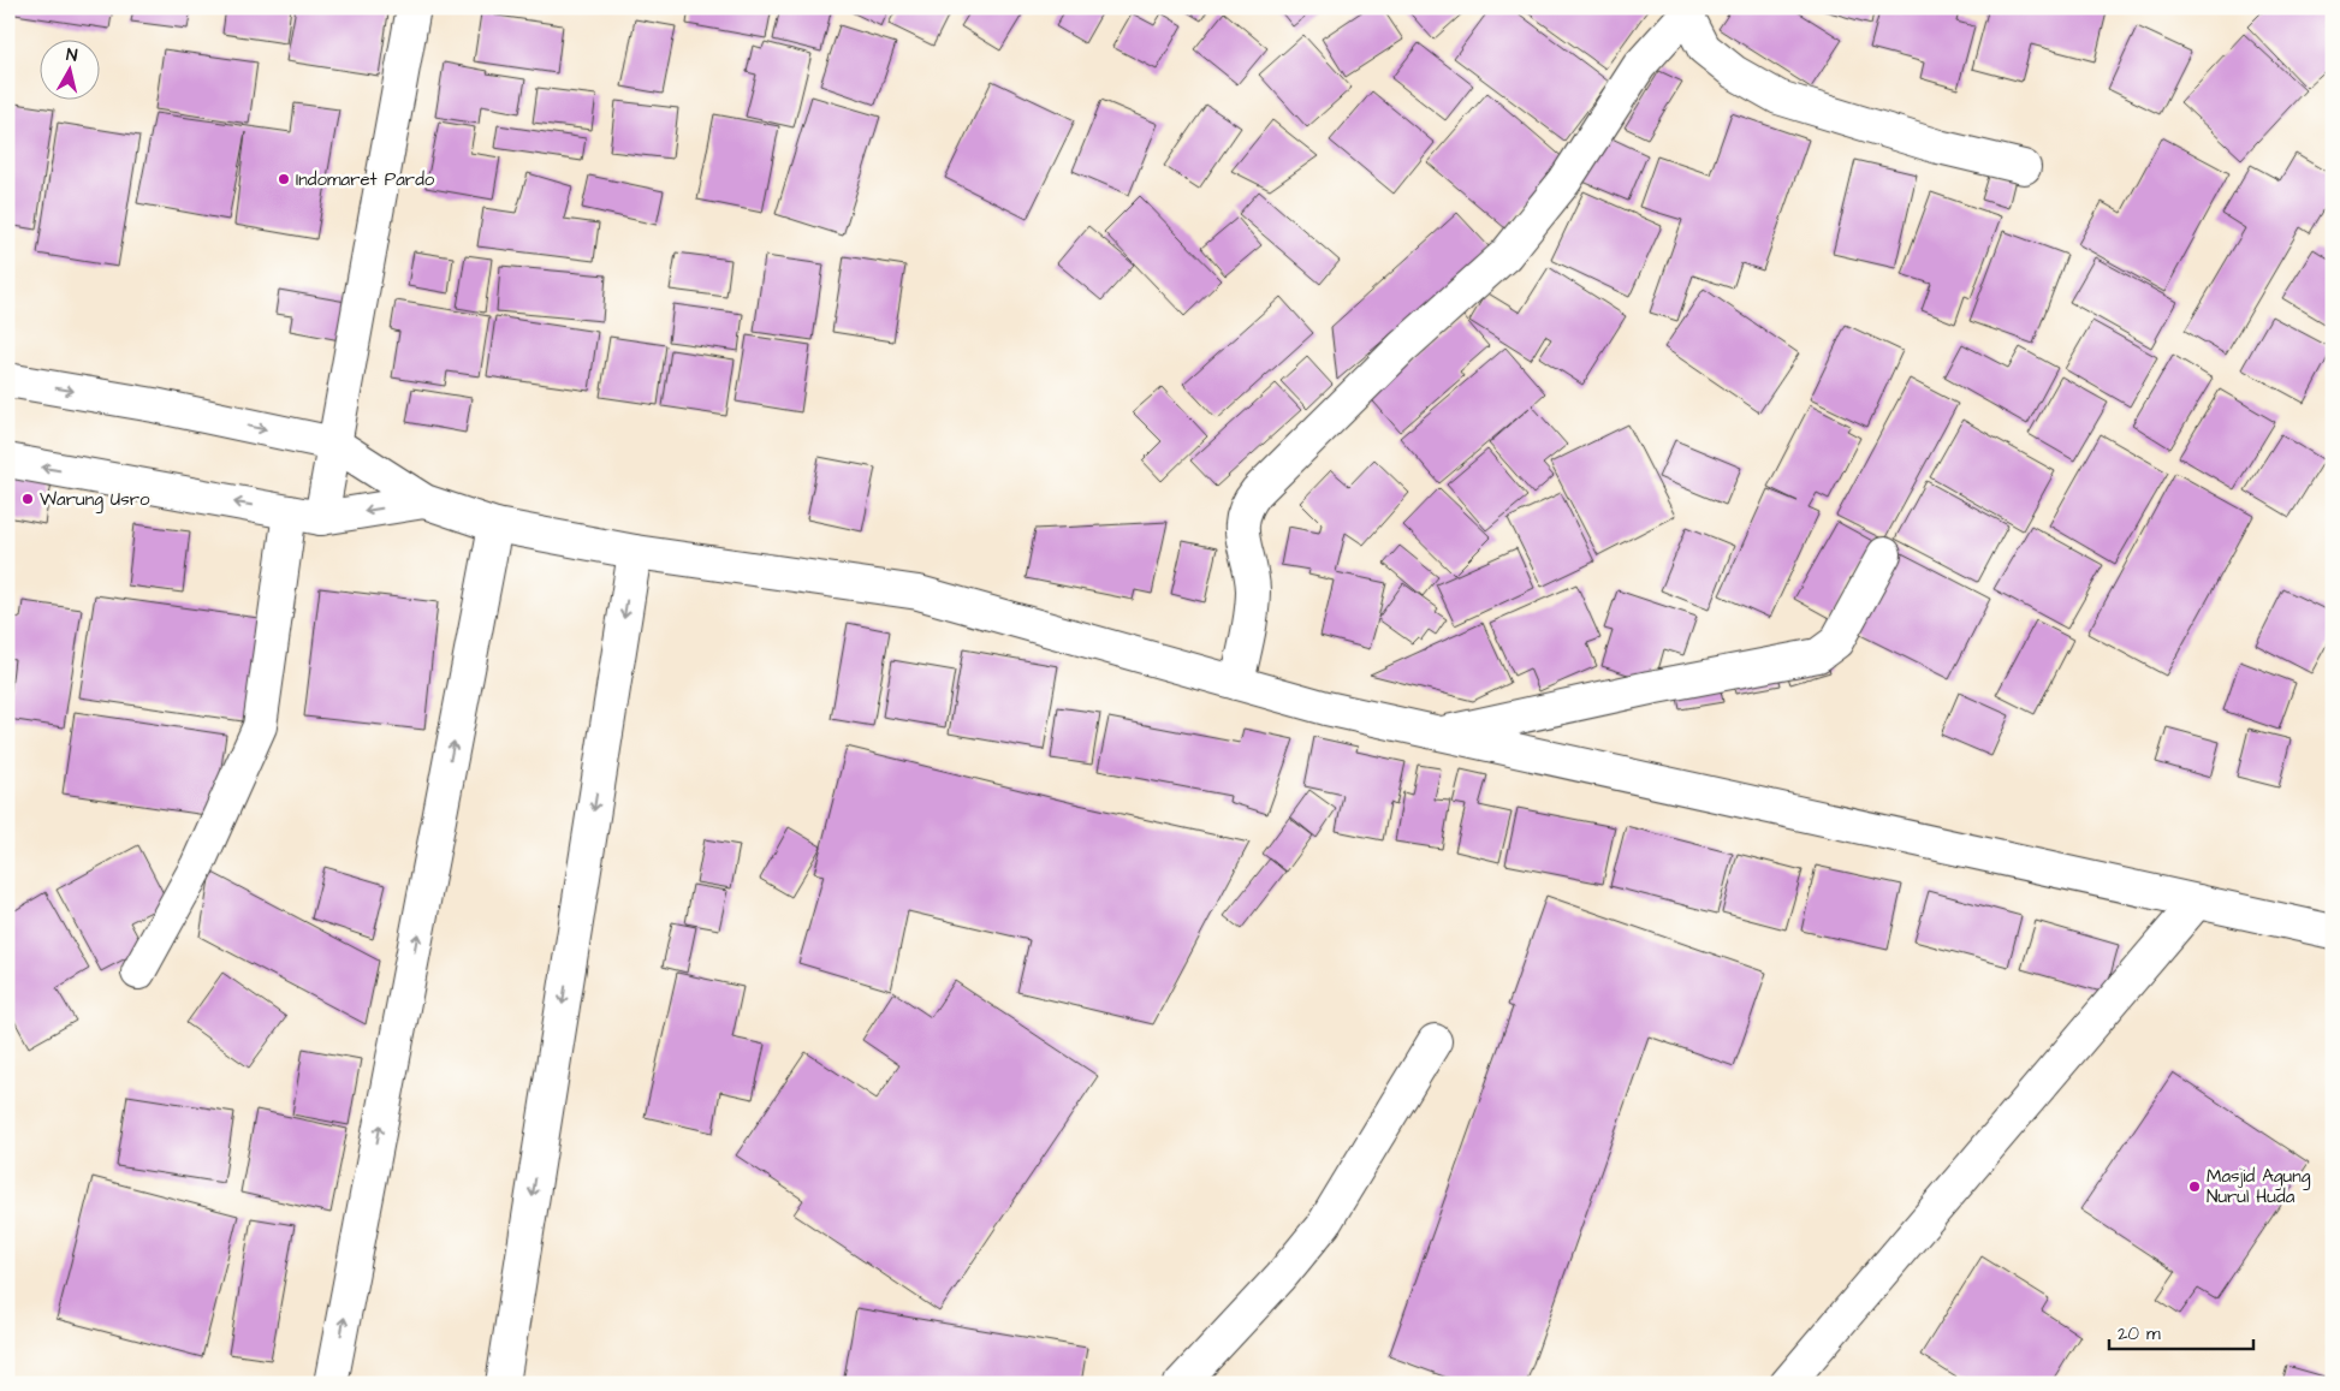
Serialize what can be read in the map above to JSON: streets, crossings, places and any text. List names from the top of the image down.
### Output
{
  "places": ["Indomaret Pardo", "Warung Usro", "Masjid Agung Nurul Huda"],
  "scale_bar": "20 m",
  "north": "top"
}
